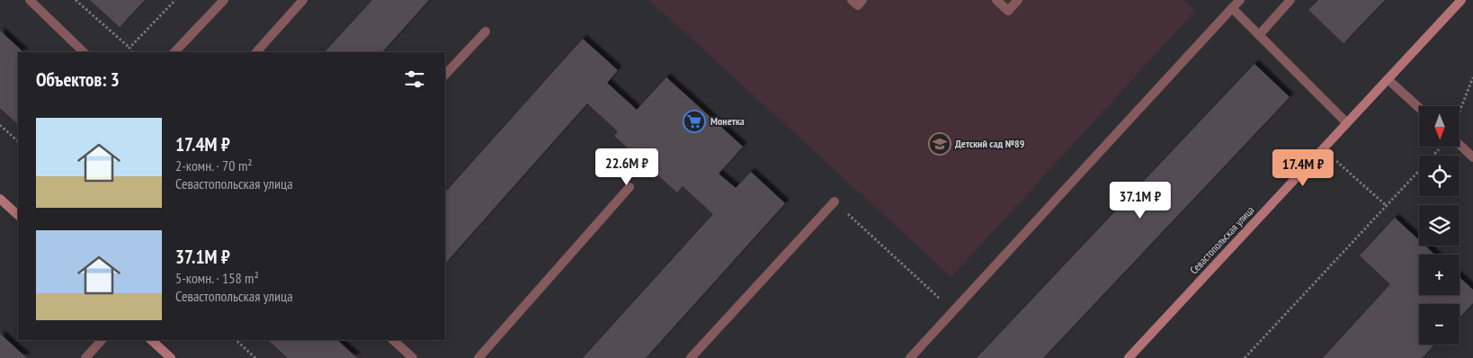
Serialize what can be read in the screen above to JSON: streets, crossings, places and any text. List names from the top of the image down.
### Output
{
  "streets": {
    "street": ["Севастопольская улица"]
  },
  "places": {
    "supermarket": ["Монетка"],
    "school or university": ["Детский сад №89"]
  },
  "north": "bottom",
  "page": {
    "heading": "Объектов: 3",
    "map_buttons": ["+", "−"],
    "list": [
      {
        "name": "17.4M ₽",
        "note": "2-комн. · 70 m² · Севастопольская улица"
      },
      {
        "name": "37.1M ₽",
        "note": "5-комн. · 158 m² · Севастопольская улица"
      }
    ],
    "price": ["22.6M ₽", "17.4M ₽", "37.1M ₽"]
  }
}
